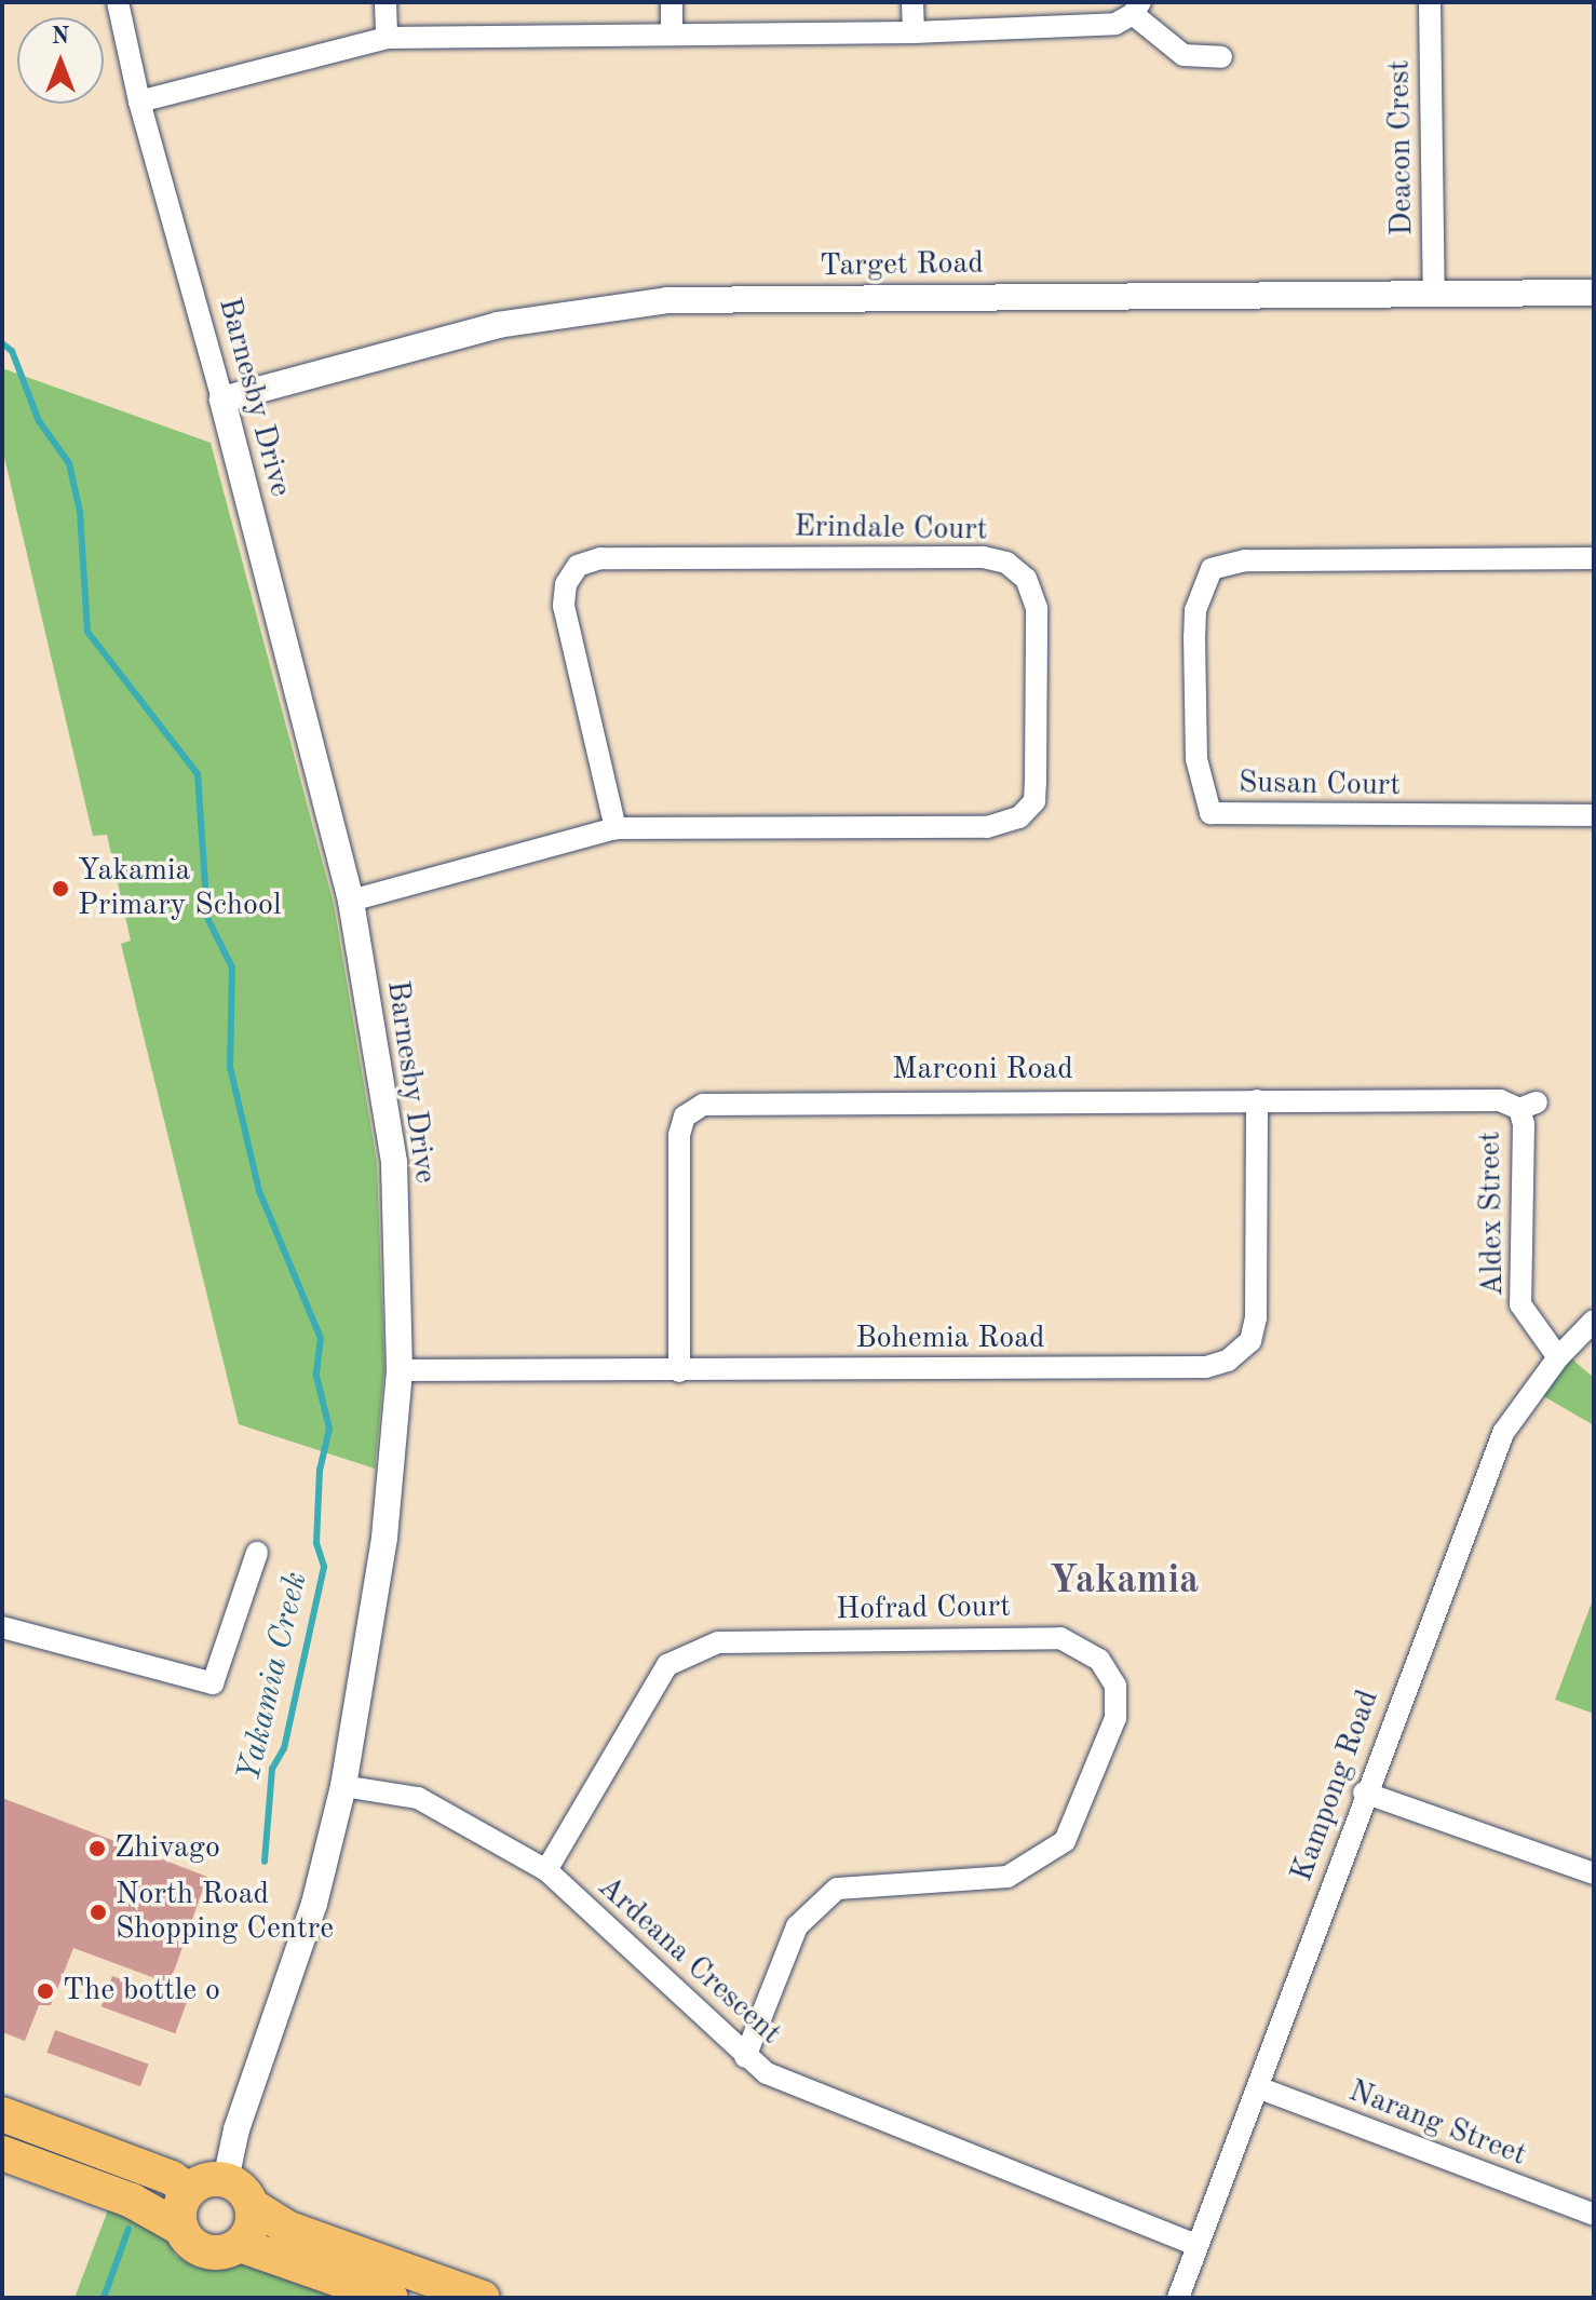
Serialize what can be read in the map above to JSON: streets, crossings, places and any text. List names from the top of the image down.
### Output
{
  "streets": {
    "street": [
      "Deacon Crest",
      "Target Road",
      "Barnesby Drive",
      "Erindale Court",
      "Susan Court",
      "Marconi Road",
      "Aldex Street",
      "Bohemia Road",
      "Hofrad Court",
      "Kampong Road",
      "Ardeana Crescent",
      "Narang Street"
    ]
  },
  "crossings": [
    ["Deacon Crest", "Target Road"],
    ["Target Road", "Barnesby Drive"],
    ["Barnesby Drive", "Erindale Court"],
    ["Barnesby Drive", "Bohemia Road"],
    ["Barnesby Drive", "Ardeana Crescent"],
    ["Marconi Road", "Aldex Street"],
    ["Marconi Road", "Bohemia Road"],
    ["Aldex Street", "Kampong Road"],
    ["Hofrad Court", "Ardeana Crescent"],
    ["Kampong Road", "Ardeana Crescent"],
    ["Kampong Road", "Narang Street"]
  ],
  "districts": ["Yakamia"],
  "water": ["Yakamia Creek"],
  "places": [
    "Yakamia Primary School",
    "Zhivago",
    "North Road Shopping Centre",
    "The bottle o"
  ],
  "north": "top"
}
